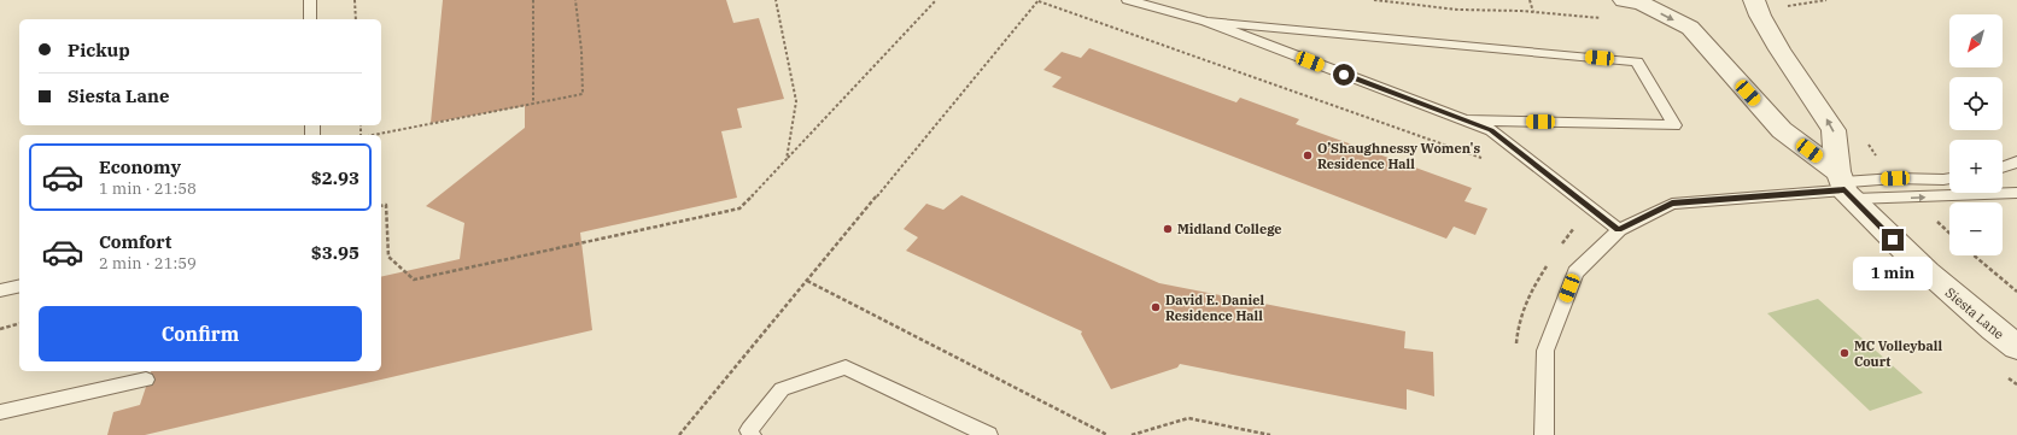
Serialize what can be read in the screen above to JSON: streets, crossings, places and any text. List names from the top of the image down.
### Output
{
  "streets": {
    "street": ["Siesta Lane"]
  },
  "places": [
    "O’Shaughnessy Women's Residence Hall",
    "Midland College",
    "David E. Daniel Residence Hall",
    "MC Volleyball Court"
  ],
  "north": "bottom left",
  "page": {
    "map_buttons": ["+", "−"],
    "banner": ["Pickup", "Siesta Lane"],
    "list": [
      {
        "name": "Economy",
        "note": "1 min · 21:58",
        "value": "$2.93"
      },
      {
        "name": "Comfort",
        "note": "2 min · 21:59",
        "value": "$3.95"
      }
    ],
    "bubble": "1 min",
    "buttons": "Confirm"
  }
}
